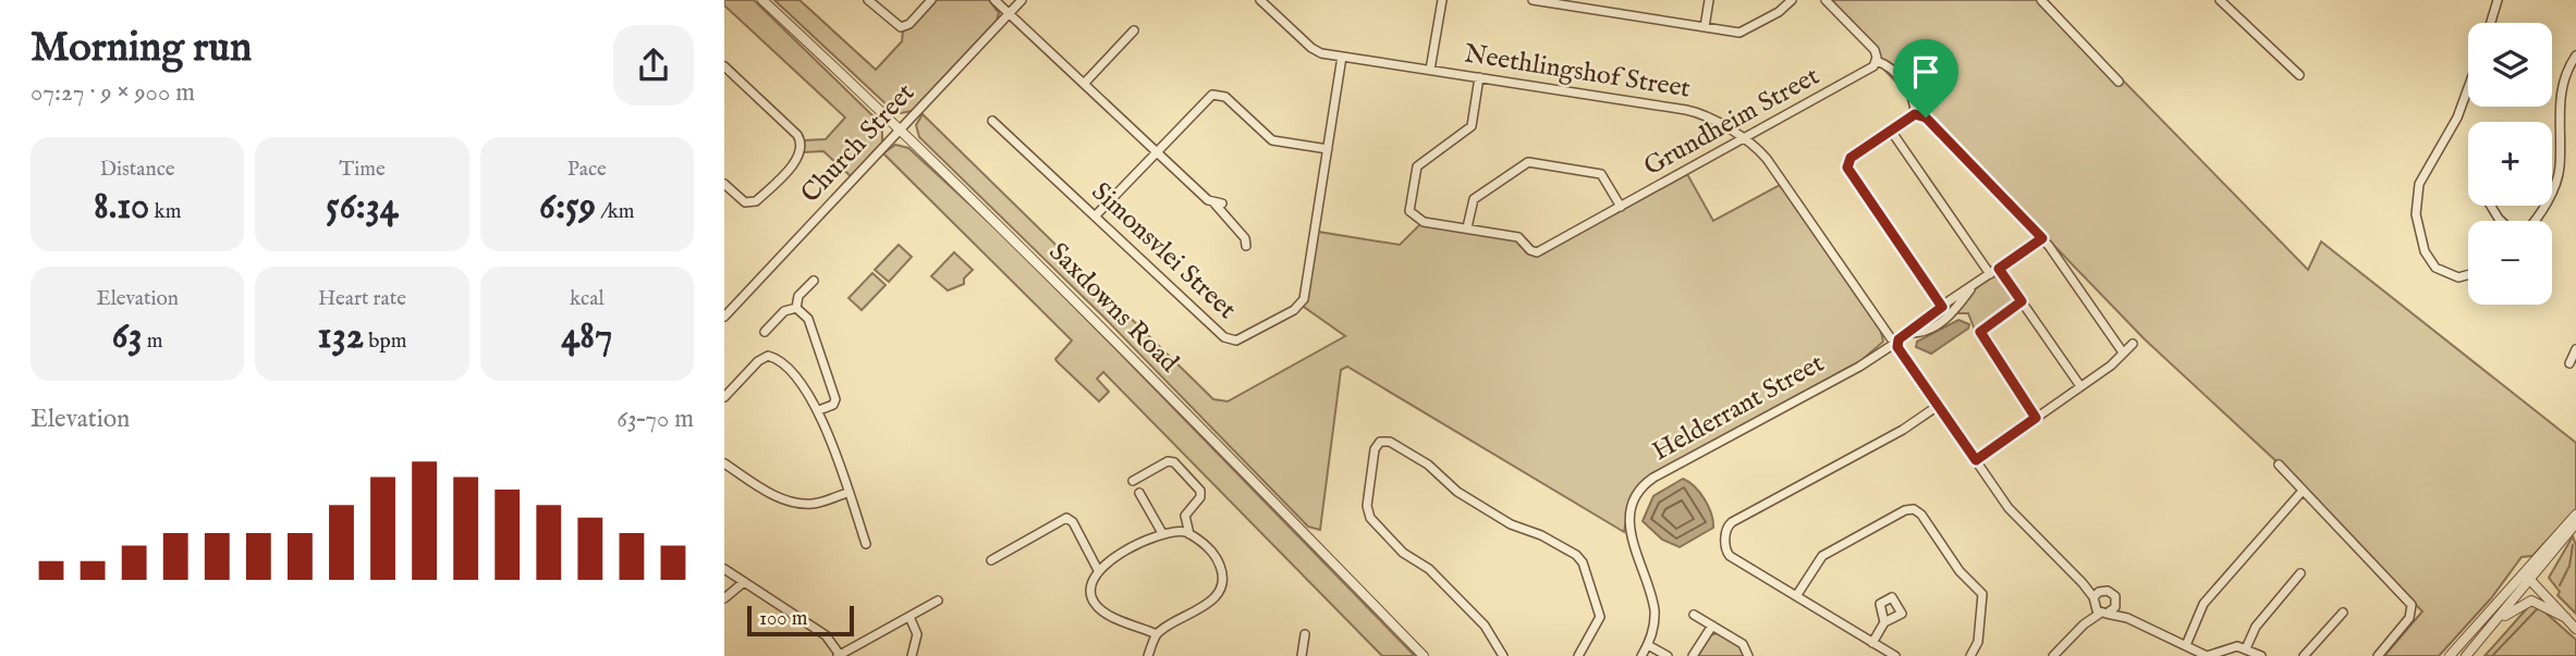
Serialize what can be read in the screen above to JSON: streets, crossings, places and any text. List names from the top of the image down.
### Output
{
  "streets": {
    "street": [
      "Neethlingshof Street",
      "Grundheim Street",
      "Church Street",
      "Simonsvlei Street",
      "Saxdowns Road",
      "Helderrant Street"
    ]
  },
  "crossings": [
    ["Neethlingshof Street", "Grundheim Street"],
    ["Neethlingshof Street", "Simonsvlei Street"],
    ["Neethlingshof Street", "Helderrant Street"],
    ["Church Street", "Saxdowns Road"]
  ],
  "scale_bar": "100 m",
  "page": {
    "heading": ["Morning run", "07:27 · 9 × 900 m"],
    "map_buttons": ["+", "−"],
    "stats": [
      ["Distance", "8.10 km"],
      ["Time", "56:34"],
      ["Pace", "6:59 /km"],
      ["Elevation", "63 m"],
      ["Heart rate", "132 bpm"],
      ["kcal", "487"]
    ],
    "chart": ["Elevation", "63–70 m"],
    "scale": "100 m"
  }
}
